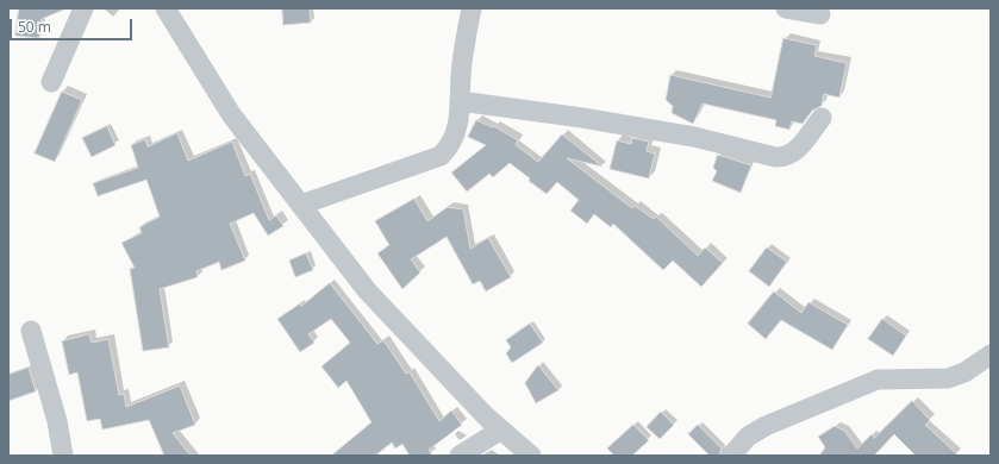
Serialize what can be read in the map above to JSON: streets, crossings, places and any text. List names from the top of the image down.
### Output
{
  "scale_bar": "50 m"
}
